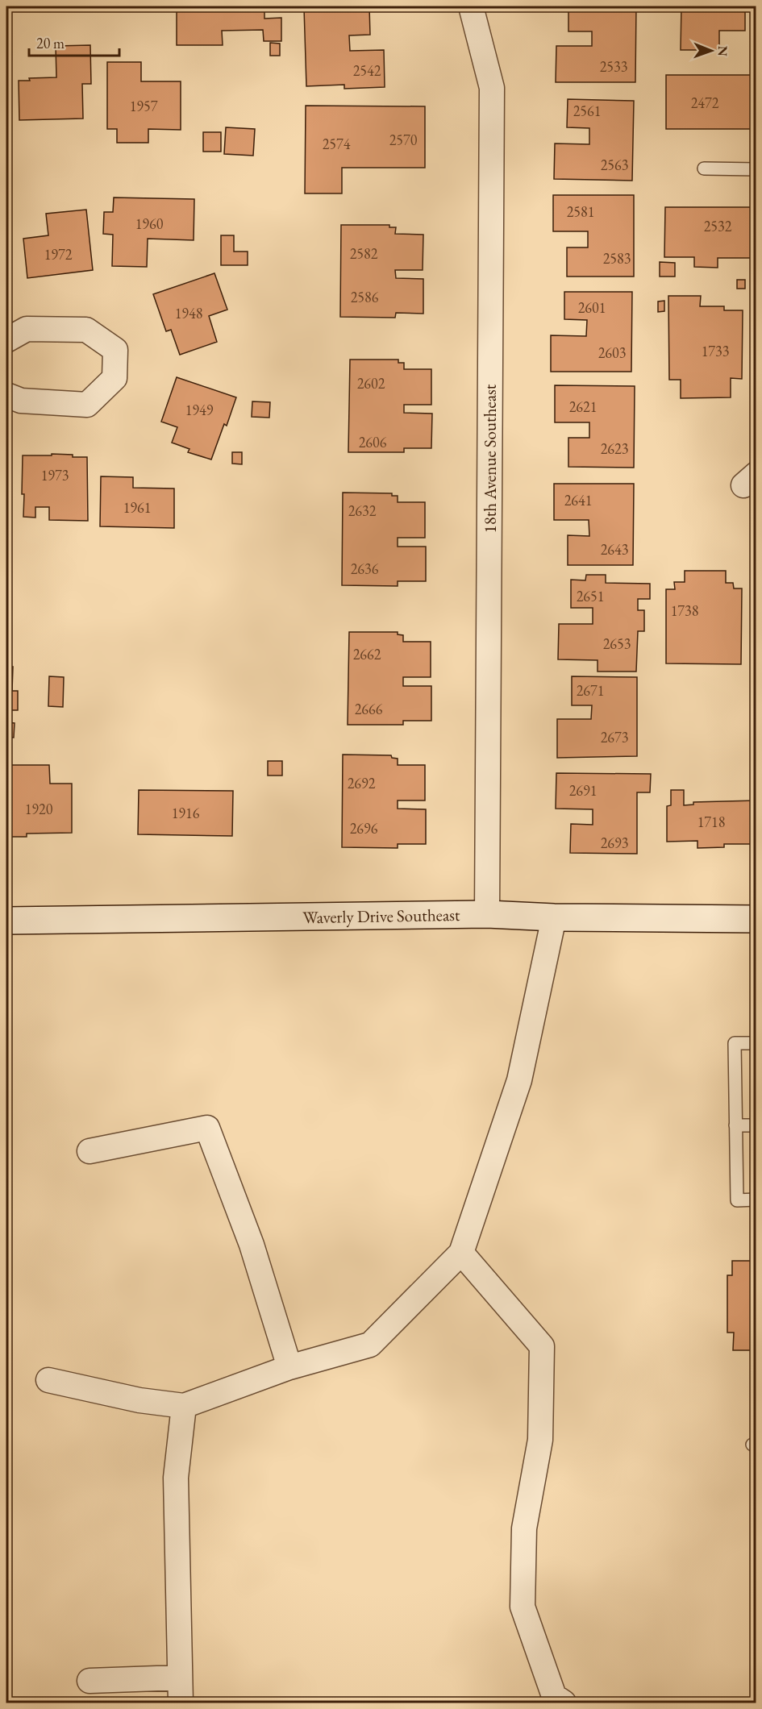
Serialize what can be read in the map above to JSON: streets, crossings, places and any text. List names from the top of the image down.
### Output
{
  "streets": {
    "main road": ["Waverly Drive Southeast"],
    "street": ["18th Avenue Southeast"]
  },
  "crossings": [
    ["18th Avenue Southeast", "Waverly Drive Southeast"]
  ],
  "house_numbers": [
    "2533",
    "2542",
    "2472",
    "1957",
    "2561",
    "2570",
    "2574",
    "2563",
    "2581",
    "1960",
    "2532",
    "2582",
    "1972",
    "2583",
    "2586",
    "2601",
    "1948",
    "1733",
    "2603",
    "2602",
    "2621",
    "1949",
    "2606",
    "2623",
    "1973",
    "2641",
    "1961",
    "2632",
    "2643",
    "2636",
    "2651",
    "1738",
    "2653",
    "2662",
    "2671",
    "2666",
    "2673",
    "2692",
    "2691",
    "1920",
    "1916",
    "1718",
    "2696",
    "2693"
  ],
  "scale_bar": "20 m",
  "north": "right"
}
